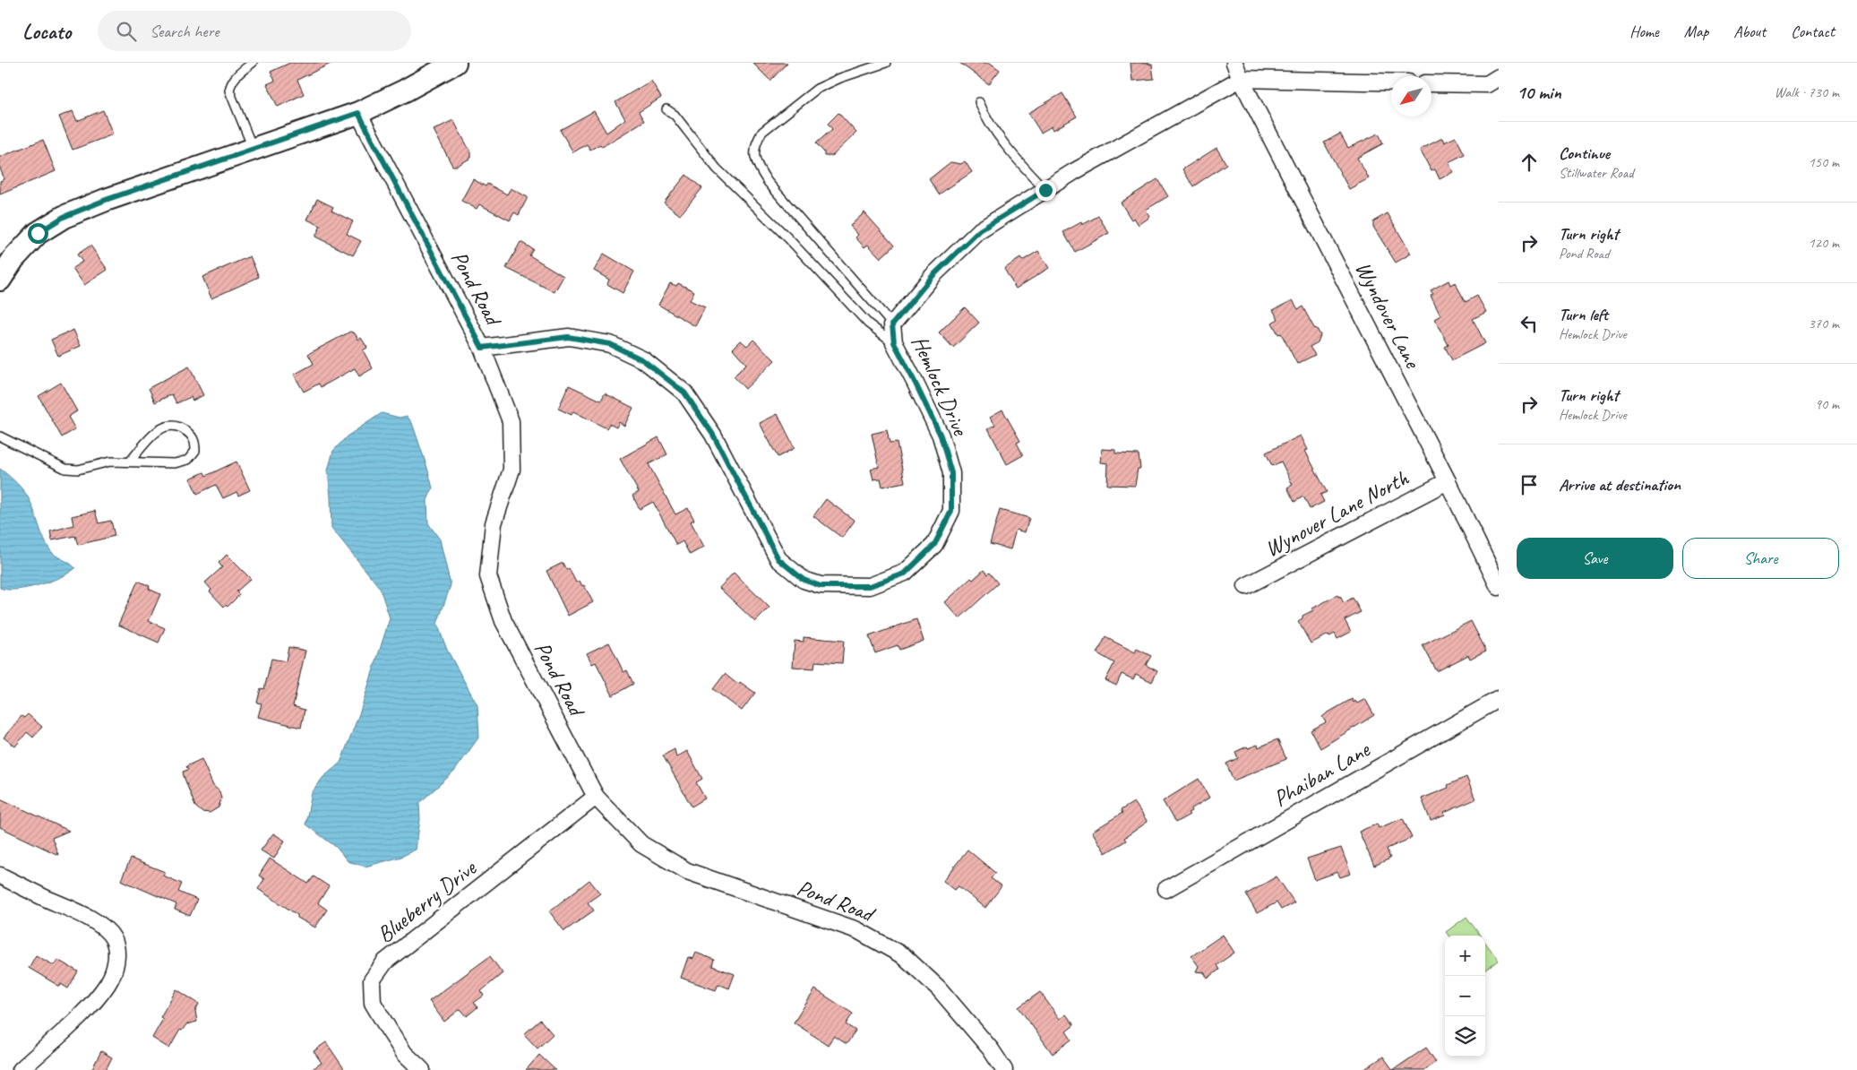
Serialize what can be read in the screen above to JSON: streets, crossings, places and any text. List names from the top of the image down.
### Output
{
  "streets": {
    "street": [
      "Pond Road",
      "Wyndover Lane",
      "Hemlock Drive",
      "Wynover Lane North",
      "Phaiban Lane",
      "Blueberry Drive"
    ]
  },
  "crossings": [
    ["Pond Road", "Hemlock Drive"],
    ["Pond Road", "Blueberry Drive"],
    ["Wyndover Lane", "Hemlock Drive"],
    ["Wyndover Lane", "Wynover Lane North"]
  ],
  "north": "bottom left",
  "page": {
    "header": "Locato",
    "search": "Search here",
    "nav": [
      "Home",
      "Map",
      "About",
      "Contact"
    ],
    "heading": ["10 min", "Walk · 730 m"],
    "list": [
      ["Continue", "Stillwater Road", "150 m"],
      ["Turn right", "Pond Road", "120 m"],
      ["Turn left", "Hemlock Drive", "370 m"],
      ["Turn right", "Hemlock Drive", "90 m"],
      "Arrive at destination"
    ],
    "buttons": ["Save", "Share"],
    "map_buttons": ["+", "−"]
  }
}
